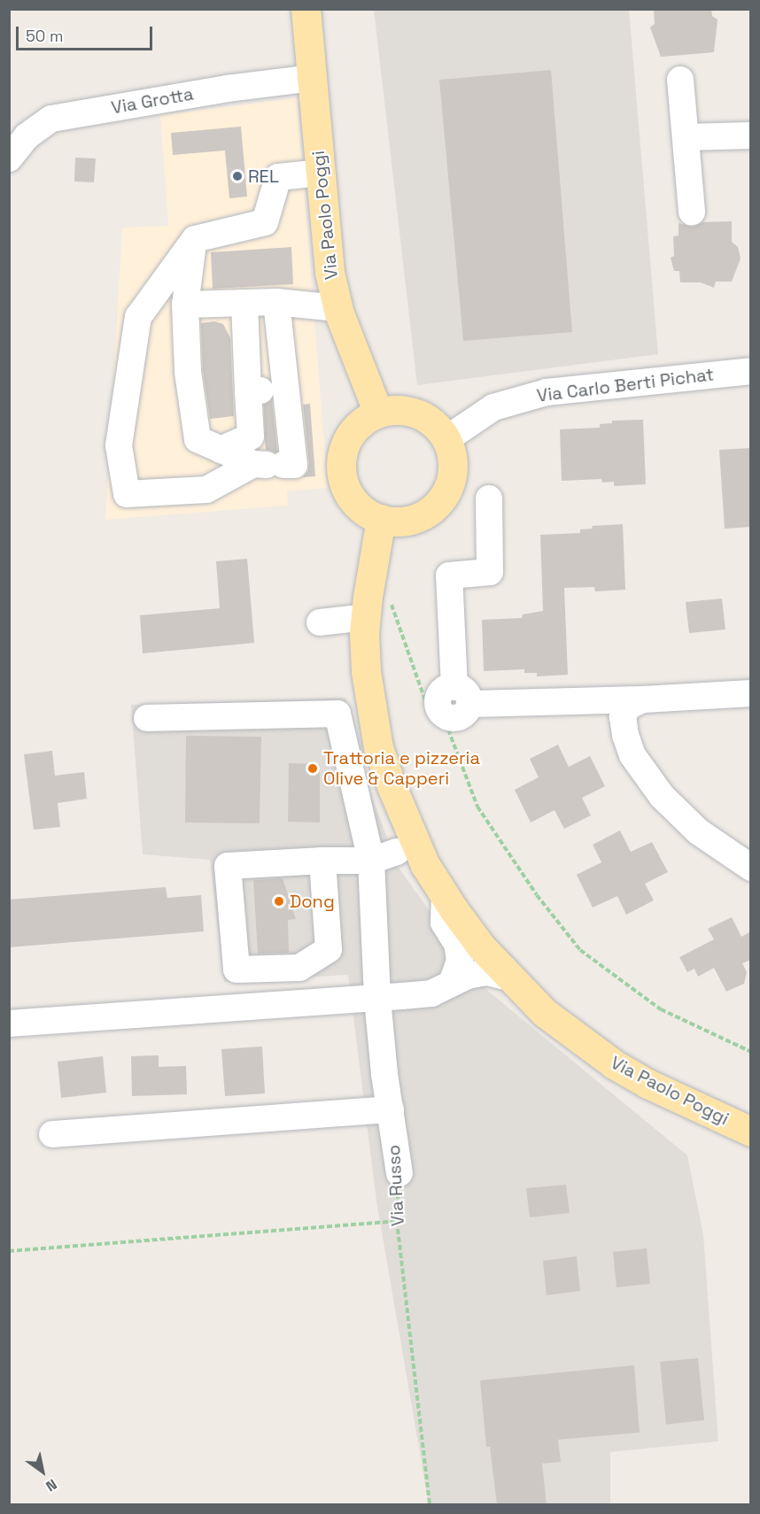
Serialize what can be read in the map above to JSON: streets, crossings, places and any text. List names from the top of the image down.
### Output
{
  "streets": {
    "main road": ["Via Paolo Poggi"],
    "street": ["Via Grotta", "Via Carlo Berti Pichat", "Via Russo"]
  },
  "crossings": [
    ["Via Grotta", "Via Paolo Poggi"],
    ["Via Paolo Poggi", "Via Carlo Berti Pichat"]
  ],
  "places": ["REL", "Trattoria e pizzeria Olive & Capperi", "Dong"],
  "scale_bar": "50 m",
  "north": "bottom right"
}
